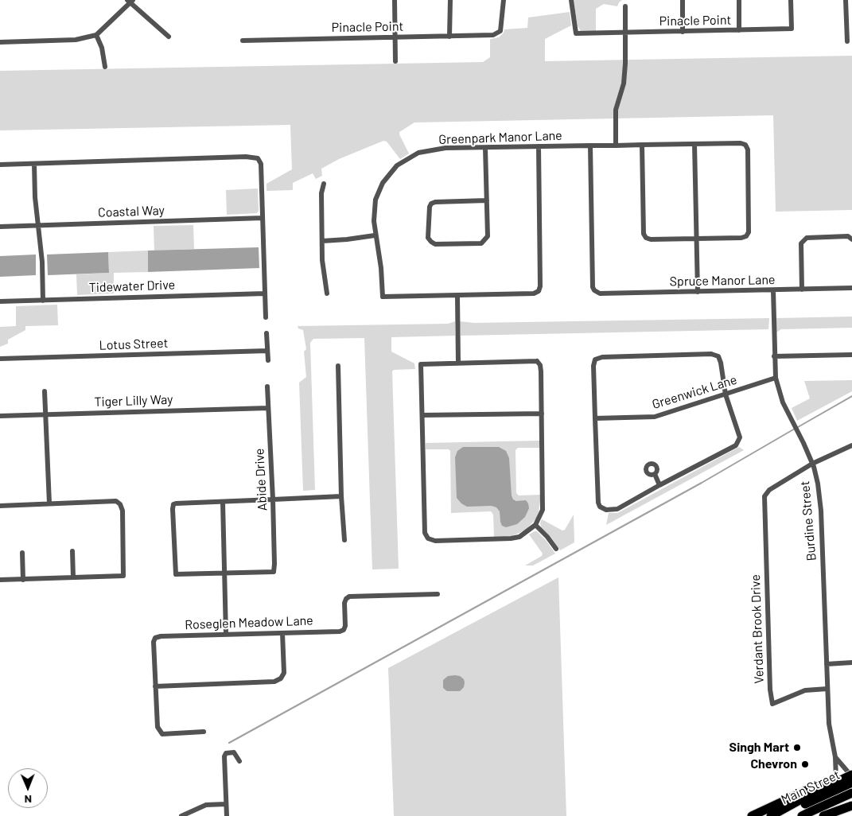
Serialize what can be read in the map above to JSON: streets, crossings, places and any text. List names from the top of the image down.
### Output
{
  "streets": {
    "highway": ["Main Street"],
    "street": [
      "Pinacle Point",
      "Greenpark Manor Lane",
      "Coastal Way",
      "Spruce Manor Lane",
      "Tidewater Drive",
      "Lotus Street",
      "Greenwick Lane",
      "Tiger Lilly Way",
      "Abide Drive",
      "Burdine Street",
      "Roseglen Meadow Lane",
      "Verdant Brook Drive"
    ]
  },
  "crossings": [
    ["Greenpark Manor Lane", "Spruce Manor Lane"],
    ["Spruce Manor Lane", "Burdine Street"],
    ["Greenwick Lane", "Burdine Street"],
    ["Tiger Lilly Way", "Abide Drive"],
    ["Burdine Street", "Verdant Brook Drive"],
    ["Burdine Street", "Main Street"]
  ],
  "places": ["Singh Mart", "Chevron"],
  "north": "bottom"
}
